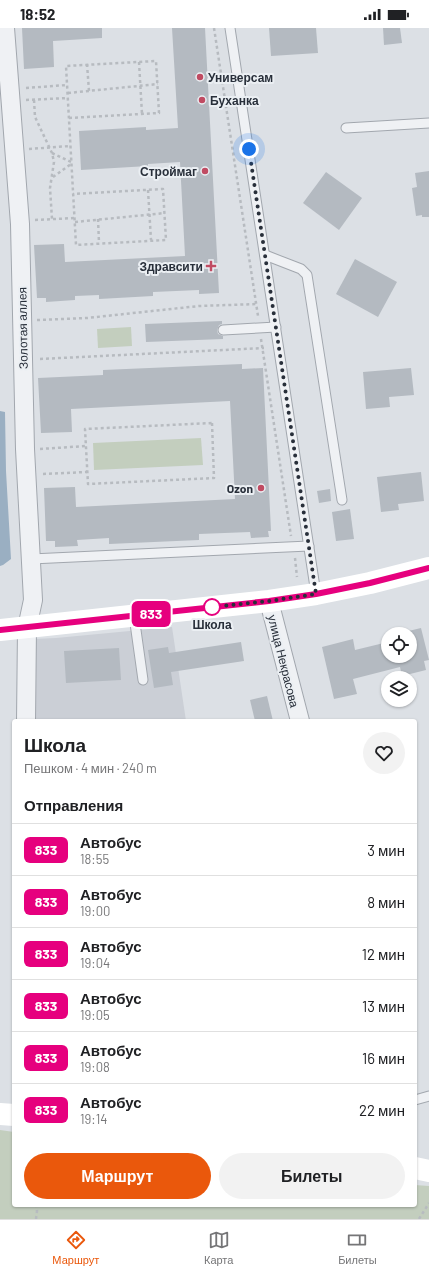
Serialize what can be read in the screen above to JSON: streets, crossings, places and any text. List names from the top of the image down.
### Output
{
  "streets": {
    "street": ["Золотая аллея", "улица Некрасова"]
  },
  "places": {
    "other": [
      "Универсам",
      "Буханка",
      "Строймаг",
      "Ozon",
      "Школа"
    ],
    "health": ["Здравсити"]
  },
  "lines": ["bus line 833"],
  "page": {
    "status": "18:52",
    "on_map": "833",
    "heading": [
      ["Школа", "Пешком · 4 мин · 240 m"],
      "Отправления"
    ],
    "list": [
      {
        "mark": "833",
        "name": "Автобус",
        "note": "18:55",
        "value": "3 мин"
      },
      {
        "mark": "833",
        "name": "Автобус",
        "note": "19:00",
        "value": "8 мин"
      },
      {
        "mark": "833",
        "name": "Автобус",
        "note": "19:04",
        "value": "12 мин"
      },
      {
        "mark": "833",
        "name": "Автобус",
        "note": "19:05",
        "value": "13 мин"
      },
      {
        "mark": "833",
        "name": "Автобус",
        "note": "19:08",
        "value": "16 мин"
      },
      {
        "mark": "833",
        "name": "Автобус",
        "note": "19:14",
        "value": "22 мин"
      }
    ],
    "buttons": ["Маршрут", "Билеты"],
    "tabs": ["Маршрут", "Карта", "Билеты"]
  }
}
